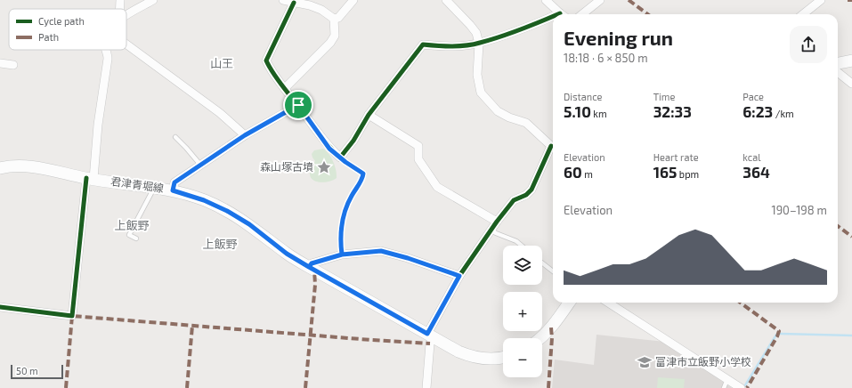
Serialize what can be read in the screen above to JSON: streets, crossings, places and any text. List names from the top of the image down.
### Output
{
  "streets": {
    "main road": ["君津青堀線"]
  },
  "districts": ["山王", "上飯野", "上飯野"],
  "places": {
    "place": ["森山塚古墳"],
    "school or university": ["富津市立飯野小学校"]
  },
  "legend": ["Cycle path", "Path"],
  "scale_bar": "50 m",
  "page": {
    "heading": ["Evening run", "18:18 · 6 × 850 m"],
    "stats": [
      ["Distance", "5.10 km"],
      ["Time", "32:33"],
      ["Pace", "6:23 /km"],
      ["Elevation", "60 m"],
      ["Heart rate", "165 bpm"],
      ["kcal", "364"]
    ],
    "chart": ["Elevation", "190–198 m"],
    "map_buttons": ["+", "−"],
    "scale": "50 m"
  }
}
